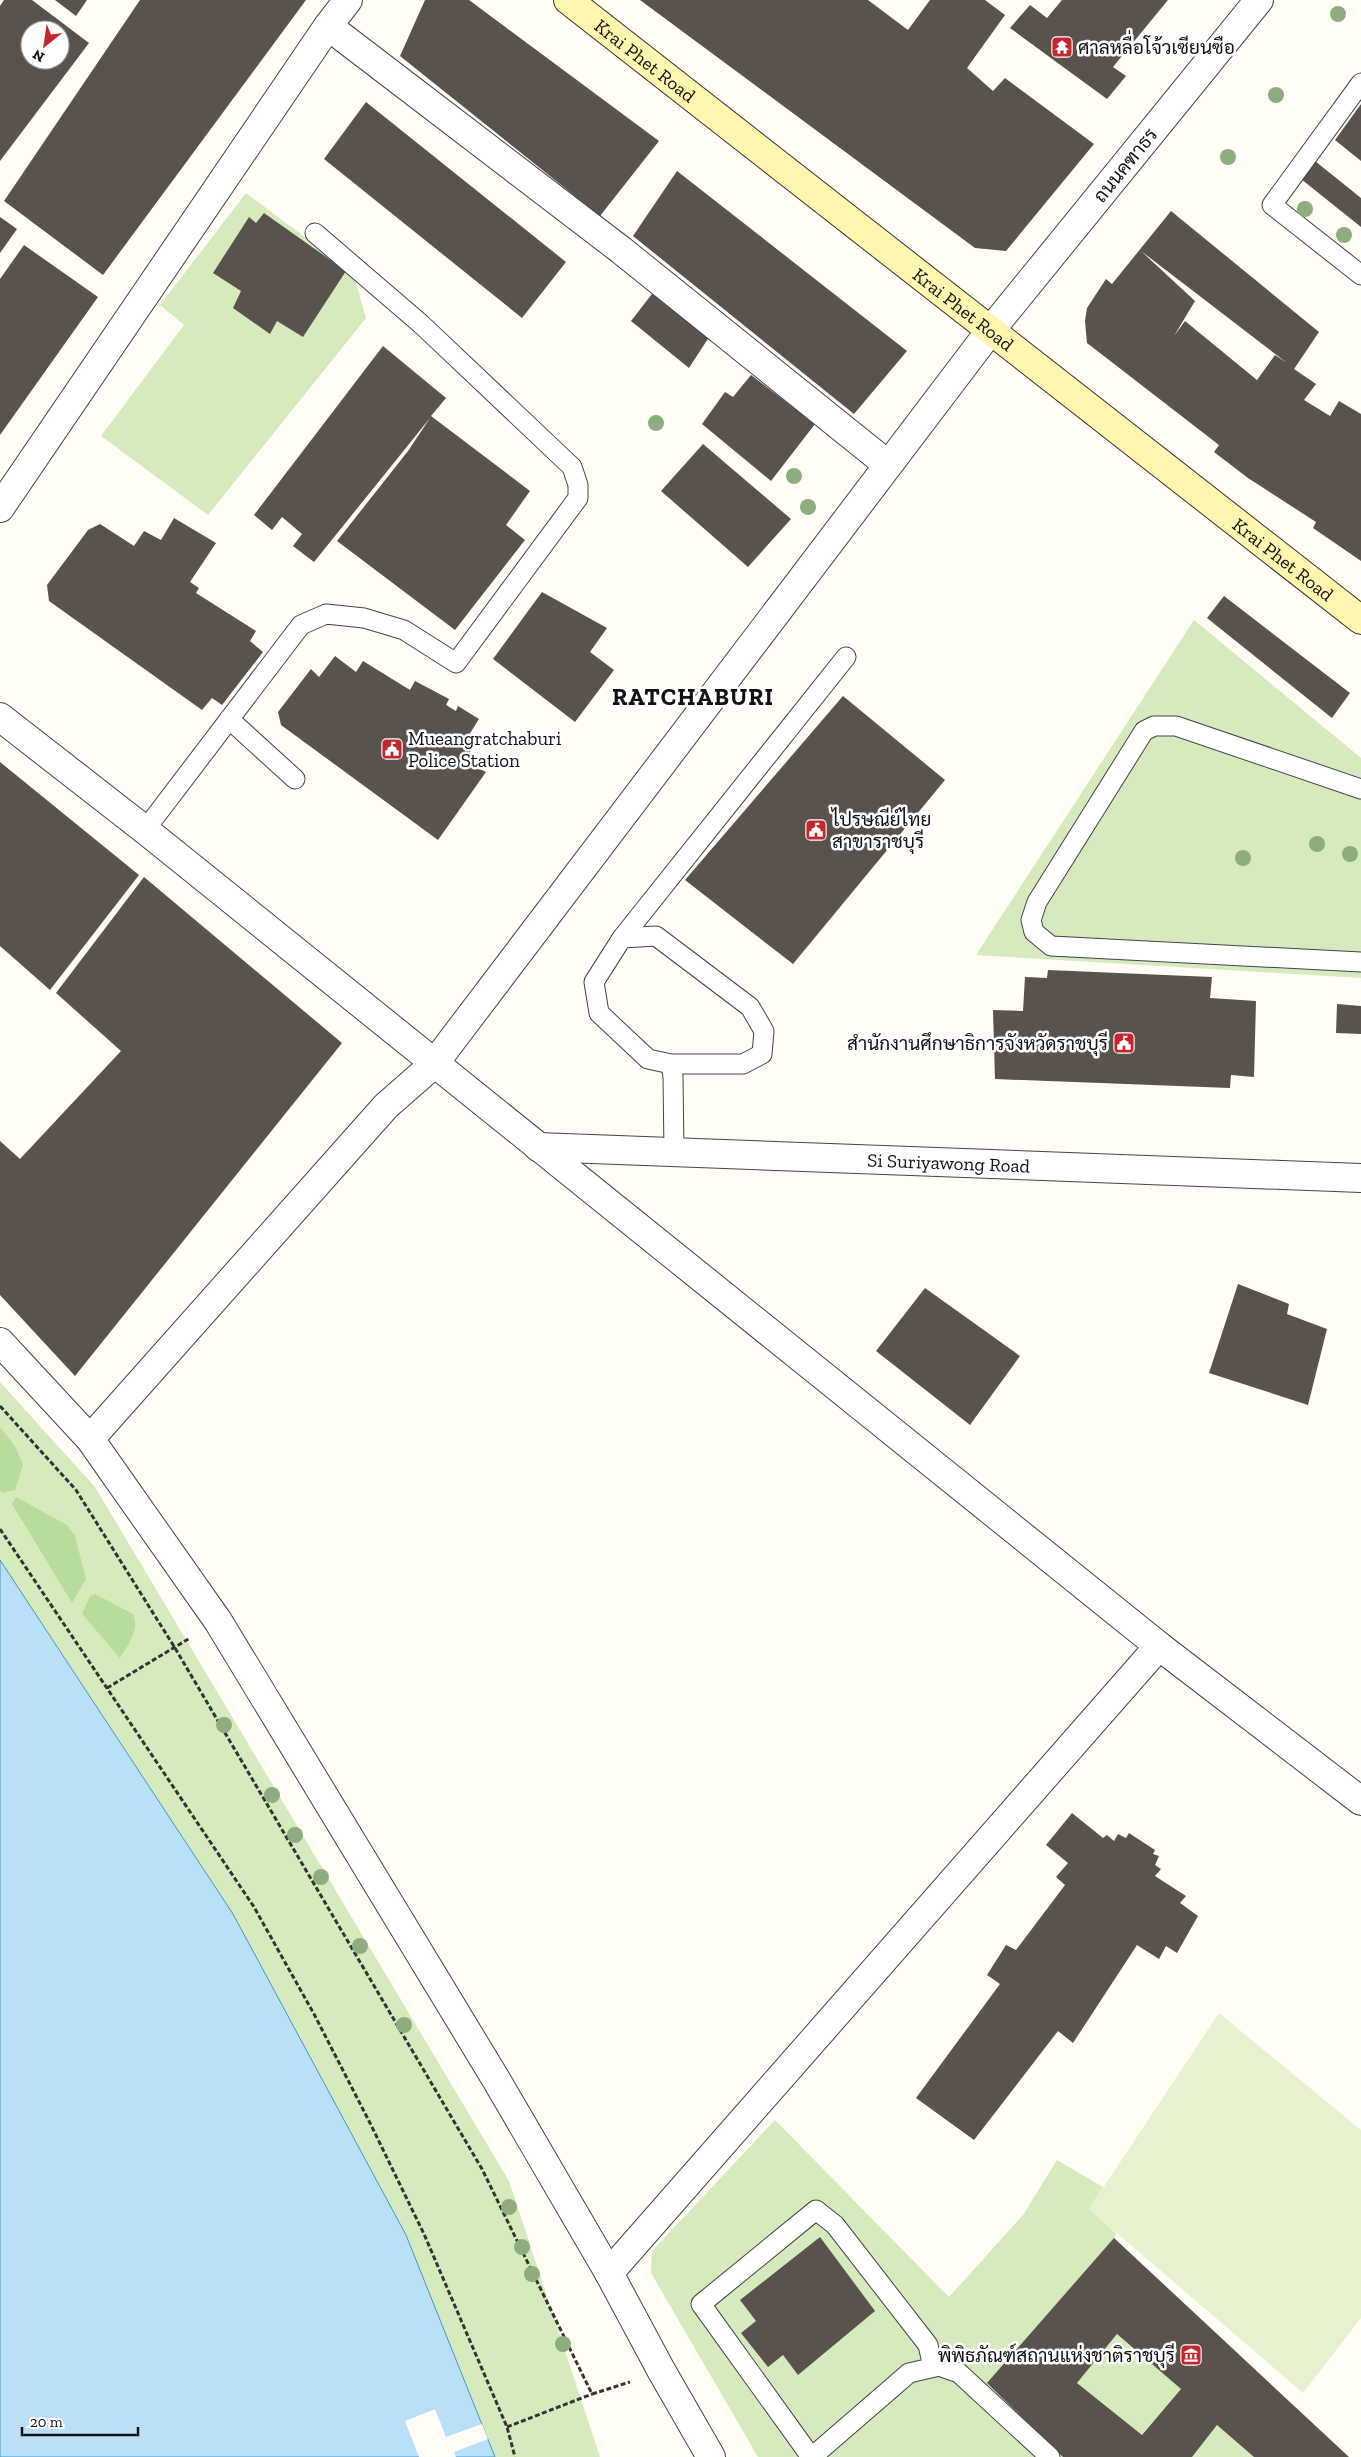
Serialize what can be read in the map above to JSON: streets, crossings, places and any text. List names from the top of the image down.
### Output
{
  "streets": {
    "main road": ["Krai Phet Road"],
    "street": ["ถนนคฑาธร", "Si Suriyawong Road"]
  },
  "crossings": [
    ["Krai Phet Road", "ถนนคฑาธร"]
  ],
  "districts": ["RATCHABURI"],
  "places": {
    "temple": ["ศาลหลื่อโจ้วเซียนซือ"],
    "public building": ["Mueangratchaburi Police Station", "ไปรษณีย์ไทย สาขาราชบุรี", "สำนักงานศึกษาธิการจังหวัดราชบุรี"],
    "museum": ["พิพิธภัณฑ์สถานแห่งชาติราชบุรี"]
  },
  "scale_bar": "20 m",
  "north": "bottom left"
}
